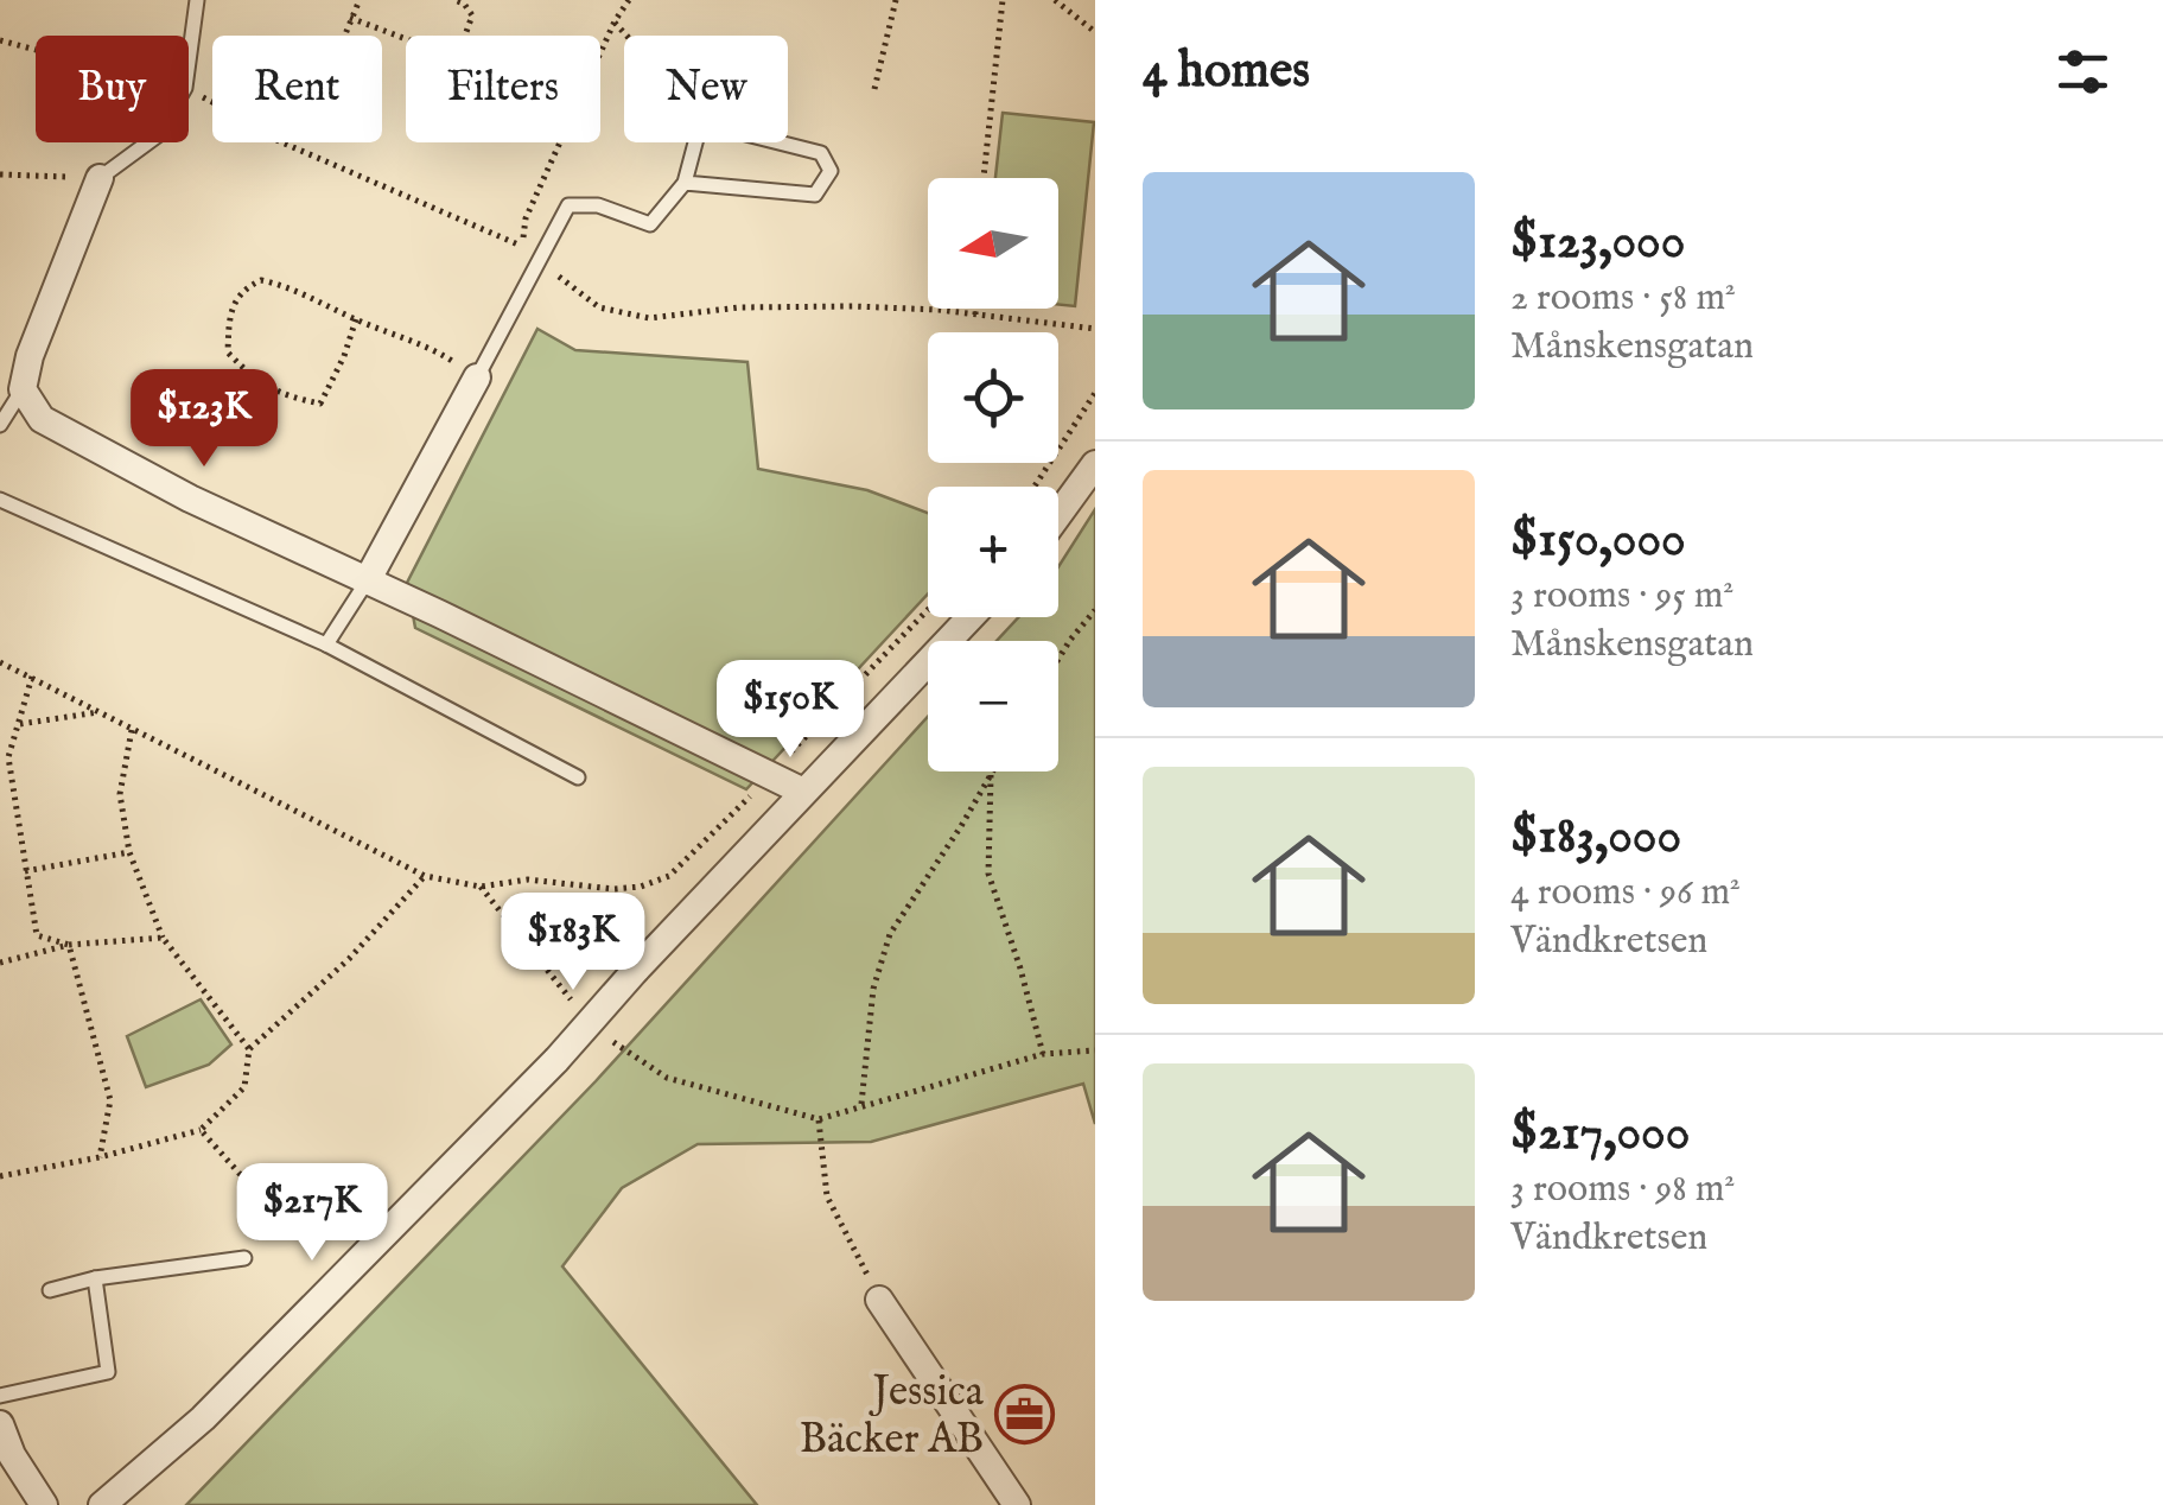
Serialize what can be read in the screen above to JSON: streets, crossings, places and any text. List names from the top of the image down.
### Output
{
  "places": {
    "office": ["Jessica Bäcker AB"]
  },
  "north": "left",
  "page": {
    "heading": "4 homes",
    "chip": [
      "Buy",
      "Rent",
      "Filters",
      "New"
    ],
    "list": [
      {
        "name": "$123,000",
        "note": "2 rooms · 58 m² · Månskensgatan"
      },
      {
        "name": "$150,000",
        "note": "3 rooms · 95 m² · Månskensgatan"
      },
      {
        "name": "$183,000",
        "note": "4 rooms · 96 m² · Vändkretsen"
      },
      {
        "name": "$217,000",
        "note": "3 rooms · 98 m² · Vändkretsen"
      }
    ],
    "map_buttons": ["+", "−"],
    "price": [
      "$123K",
      "$150K",
      "$183K",
      "$217K"
    ]
  }
}
